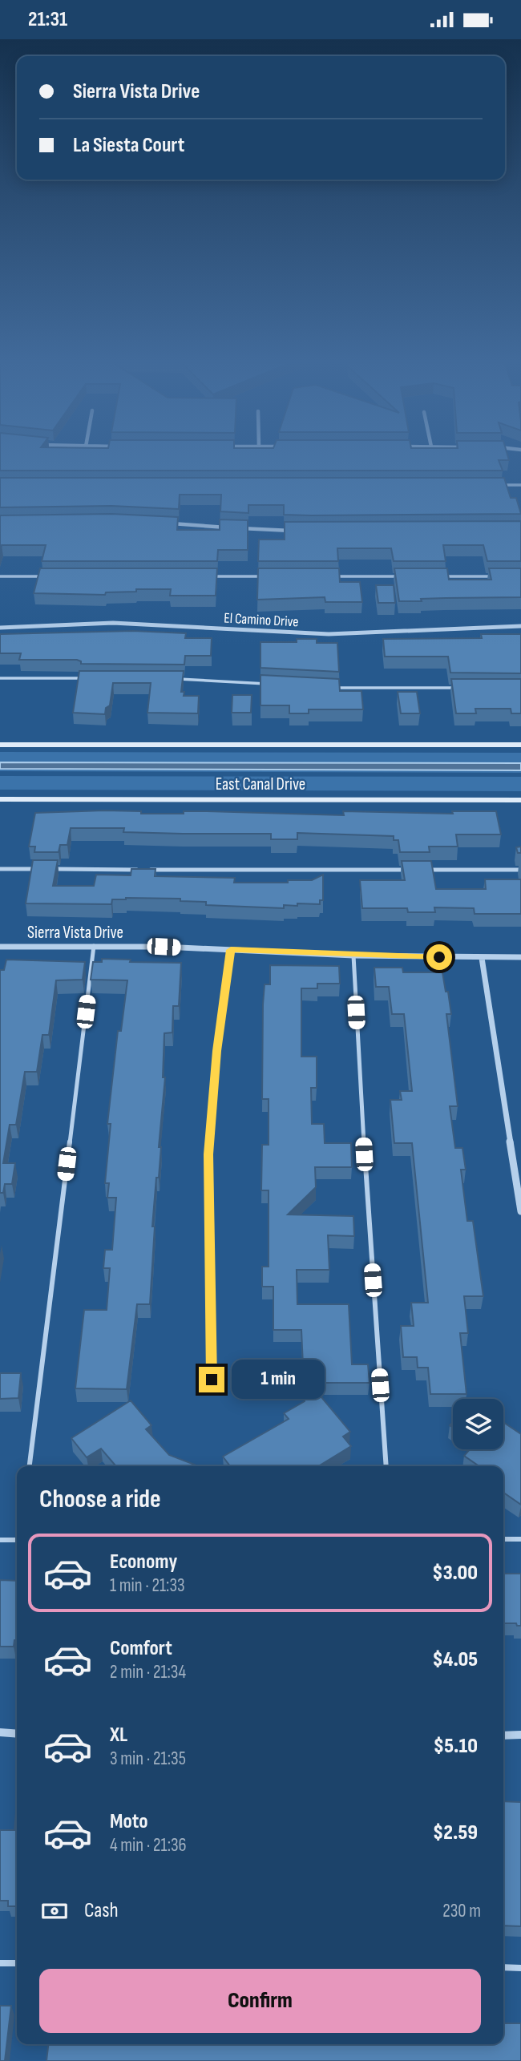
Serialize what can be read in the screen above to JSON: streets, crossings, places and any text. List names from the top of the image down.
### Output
{
  "streets": {
    "main road": ["East Canal Drive"],
    "street": ["El Camino Drive", "Sierra Vista Drive"]
  },
  "page": {
    "status": "21:31",
    "banner": ["Sierra Vista Drive", "La Siesta Court"],
    "bubble": "1 min",
    "heading": "Choose a ride",
    "list": [
      {
        "name": "Economy",
        "note": "1 min · 21:33",
        "value": "$3.00"
      },
      {
        "name": "Comfort",
        "note": "2 min · 21:34",
        "value": "$4.05"
      },
      {
        "name": "XL",
        "note": "3 min · 21:35",
        "value": "$5.10"
      },
      {
        "name": "Moto",
        "note": "4 min · 21:36",
        "value": "$2.59"
      }
    ],
    "pay": ["Cash", "230 m"],
    "buttons": "Confirm"
  }
}
